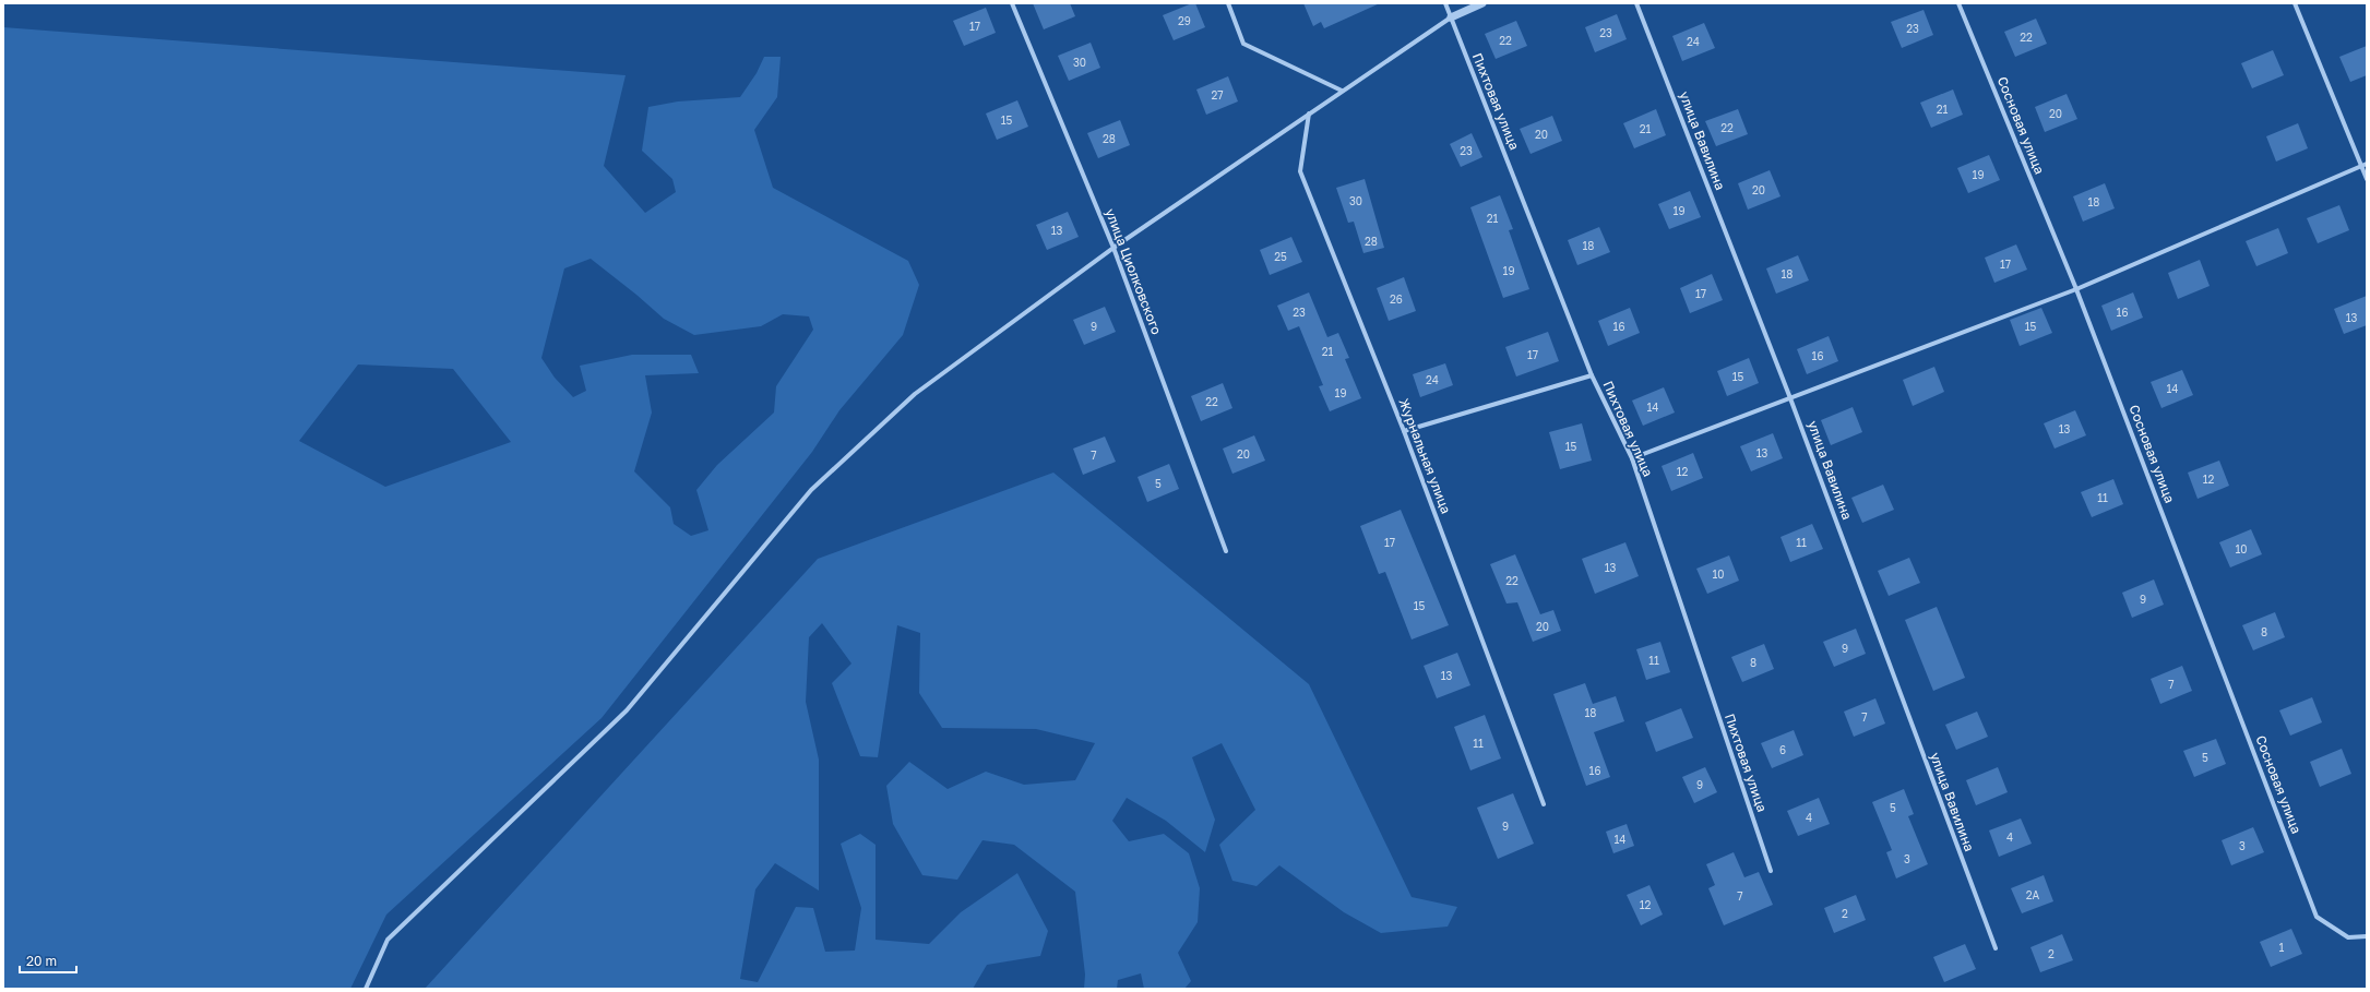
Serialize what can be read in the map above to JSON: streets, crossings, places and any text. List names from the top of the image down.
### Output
{
  "streets": {
    "street": [
      "Пихтовая улица",
      "Сосновая улица",
      "улица Вавилина",
      "улица Циолковского",
      "Журнальная улица"
    ]
  },
  "house_numbers": [
    "29",
    "17",
    "23",
    "23",
    "22",
    "22",
    "24",
    "30",
    "27",
    "21",
    "20",
    "15",
    "22",
    "21",
    "20",
    "28",
    "23",
    "19",
    "20",
    "30",
    "18",
    "19",
    "21",
    "13",
    "28",
    "18",
    "25",
    "17",
    "19",
    "18",
    "17",
    "26",
    "23",
    "16",
    "13",
    "9",
    "16",
    "15",
    "21",
    "17",
    "16",
    "15",
    "24",
    "14",
    "19",
    "22",
    "14",
    "13",
    "15",
    "13",
    "20",
    "7",
    "12",
    "12",
    "5",
    "11",
    "17",
    "11",
    "10",
    "13",
    "10",
    "22",
    "9",
    "15",
    "20",
    "8",
    "9",
    "11",
    "8",
    "13",
    "7",
    "18",
    "7",
    "11",
    "6",
    "5",
    "16",
    "9",
    "5",
    "4",
    "9",
    "4",
    "14",
    "3",
    "3",
    "2А",
    "7",
    "12",
    "2",
    "1",
    "2"
  ],
  "scale_bar": "20 m"
}
